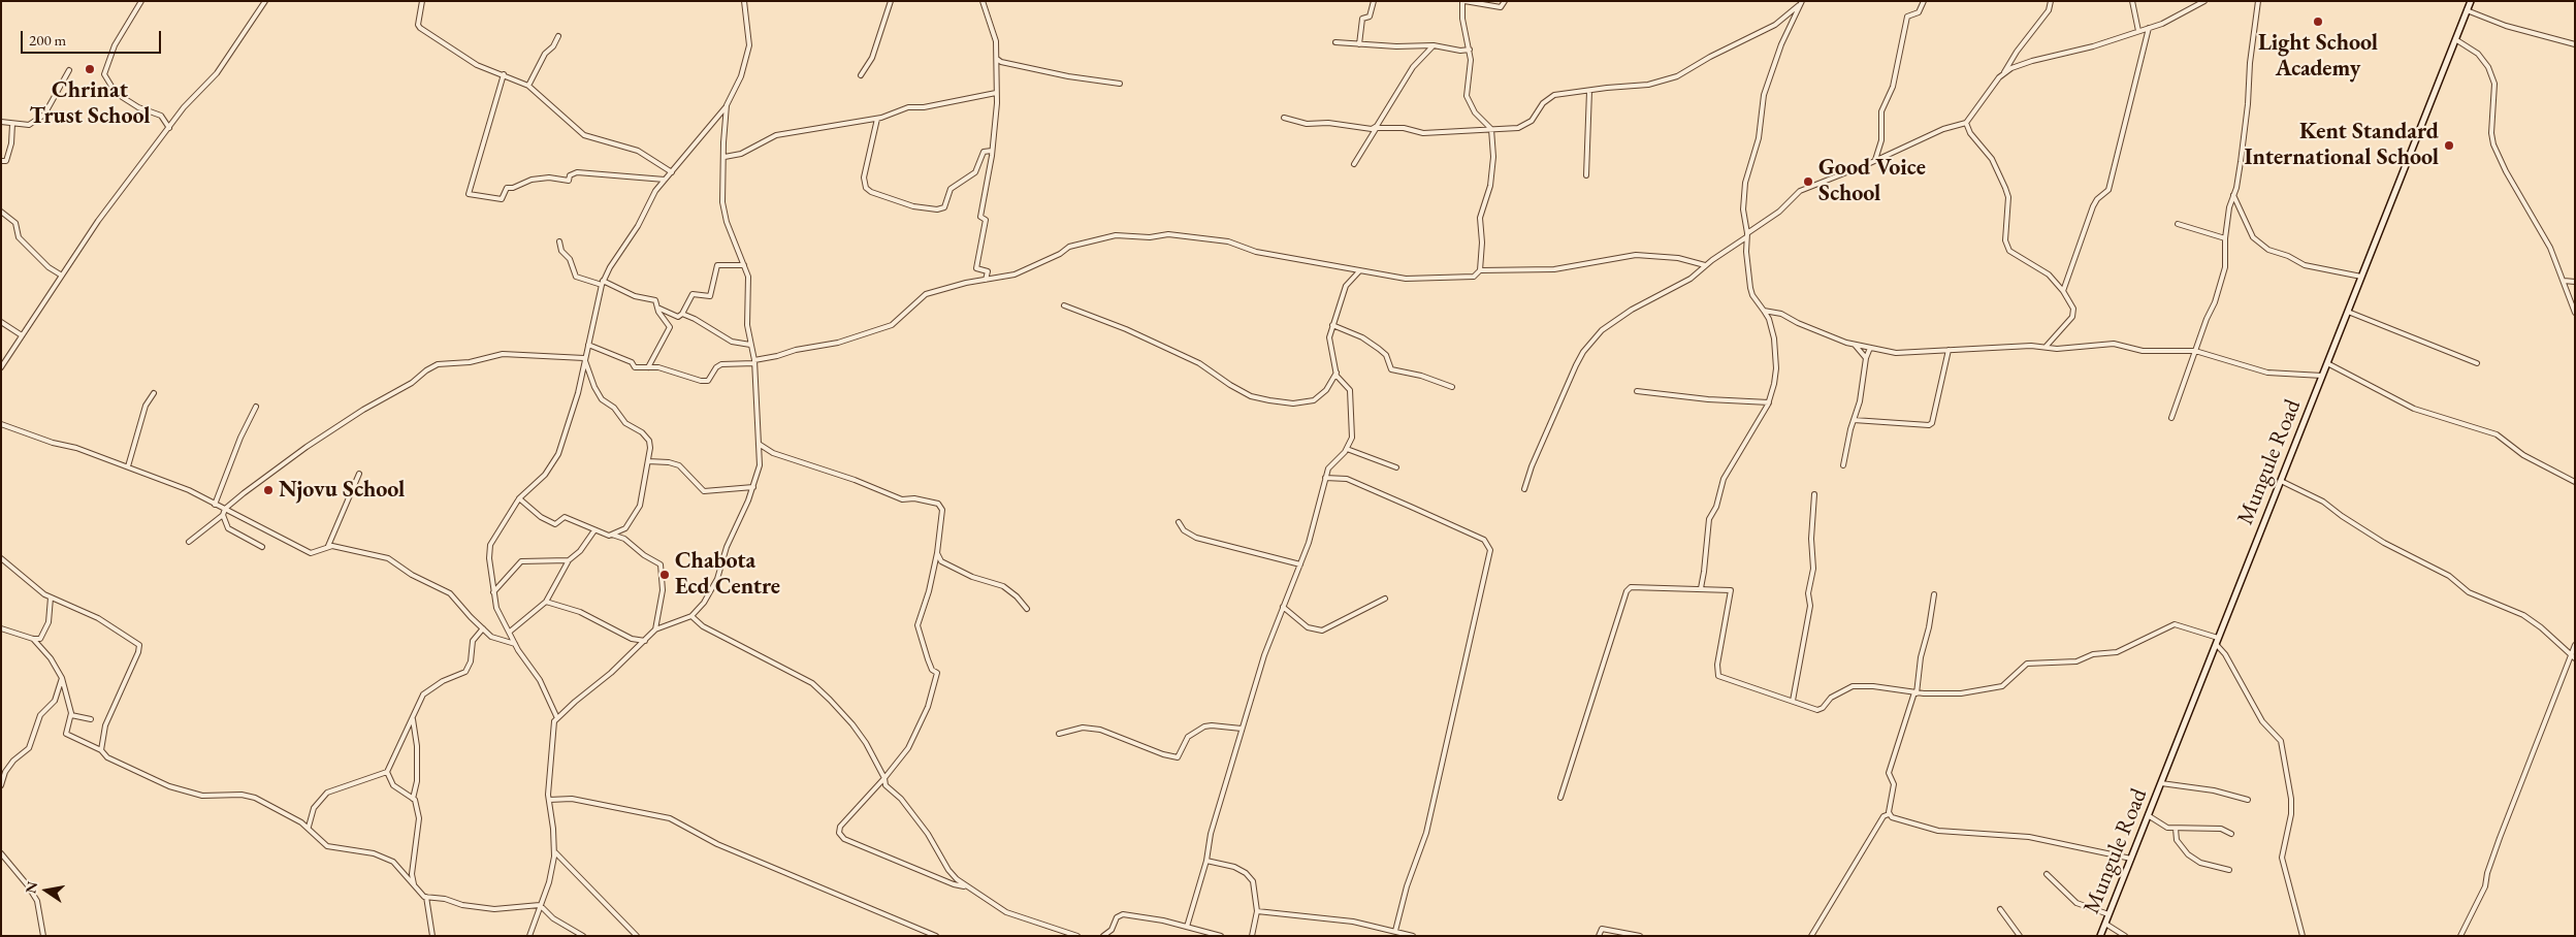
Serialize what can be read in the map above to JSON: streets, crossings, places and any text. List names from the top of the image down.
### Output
{
  "streets": {
    "street": ["Mungule Road"]
  },
  "places": [
    "Light School Academy",
    "Chrinat Trust School",
    "Kent Standard International School",
    "Good Voice School",
    "Njovu School",
    "Chabota Ecd Centre"
  ],
  "scale_bar": "200 m",
  "north": "left"
}
